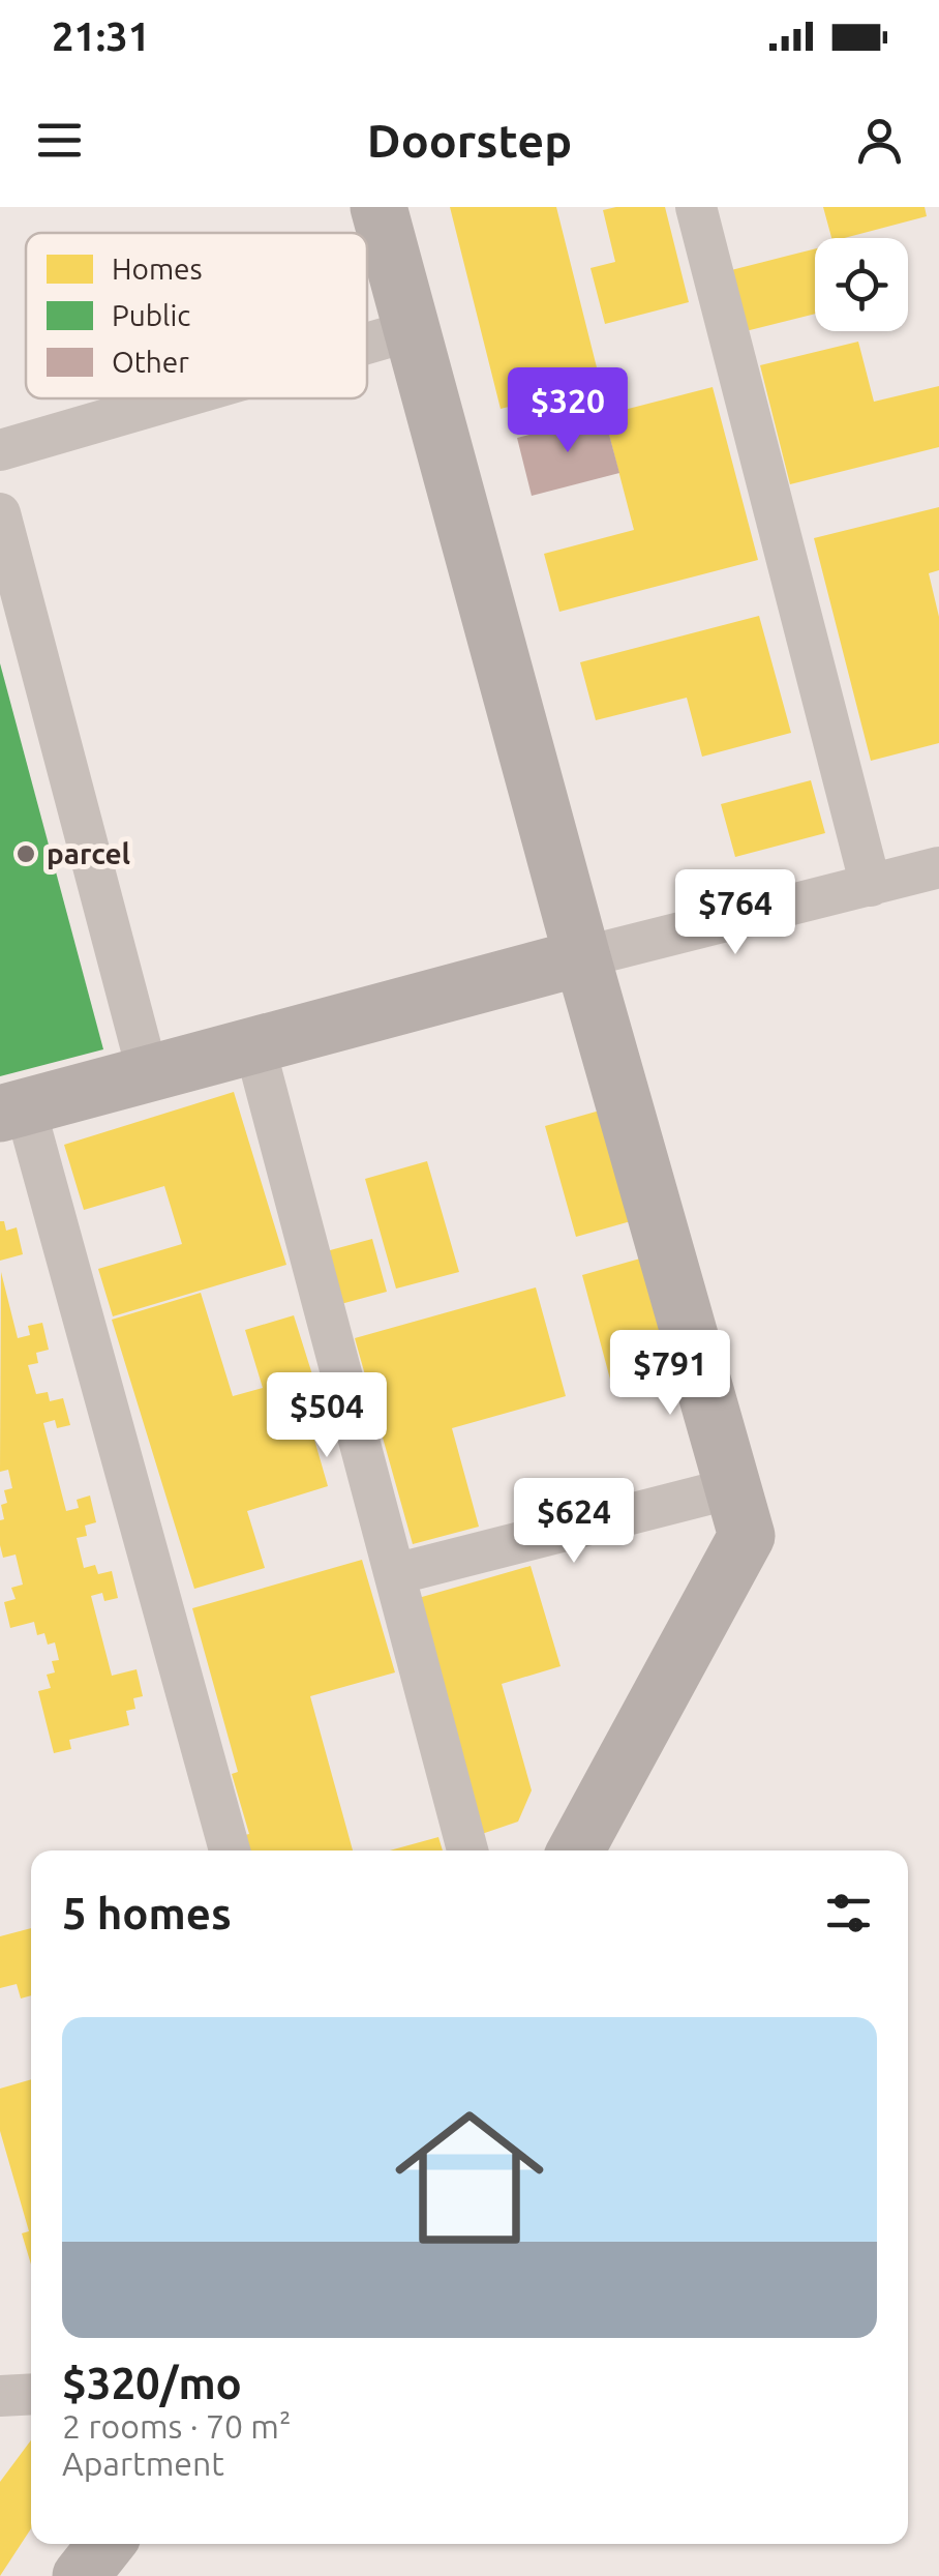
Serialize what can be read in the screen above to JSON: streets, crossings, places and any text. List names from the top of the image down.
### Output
{
  "places": ["parcel"],
  "legend": ["Homes", "Public", "Other"],
  "page": {
    "status": "21:31",
    "header": "Doorstep",
    "price": [
      "$320",
      "$764",
      "$791",
      "$504",
      "$624"
    ],
    "heading": "5 homes",
    "list": [
      {
        "name": "$320/mo",
        "note": "2 rooms · 70 m² · Apartment"
      }
    ]
  }
}
